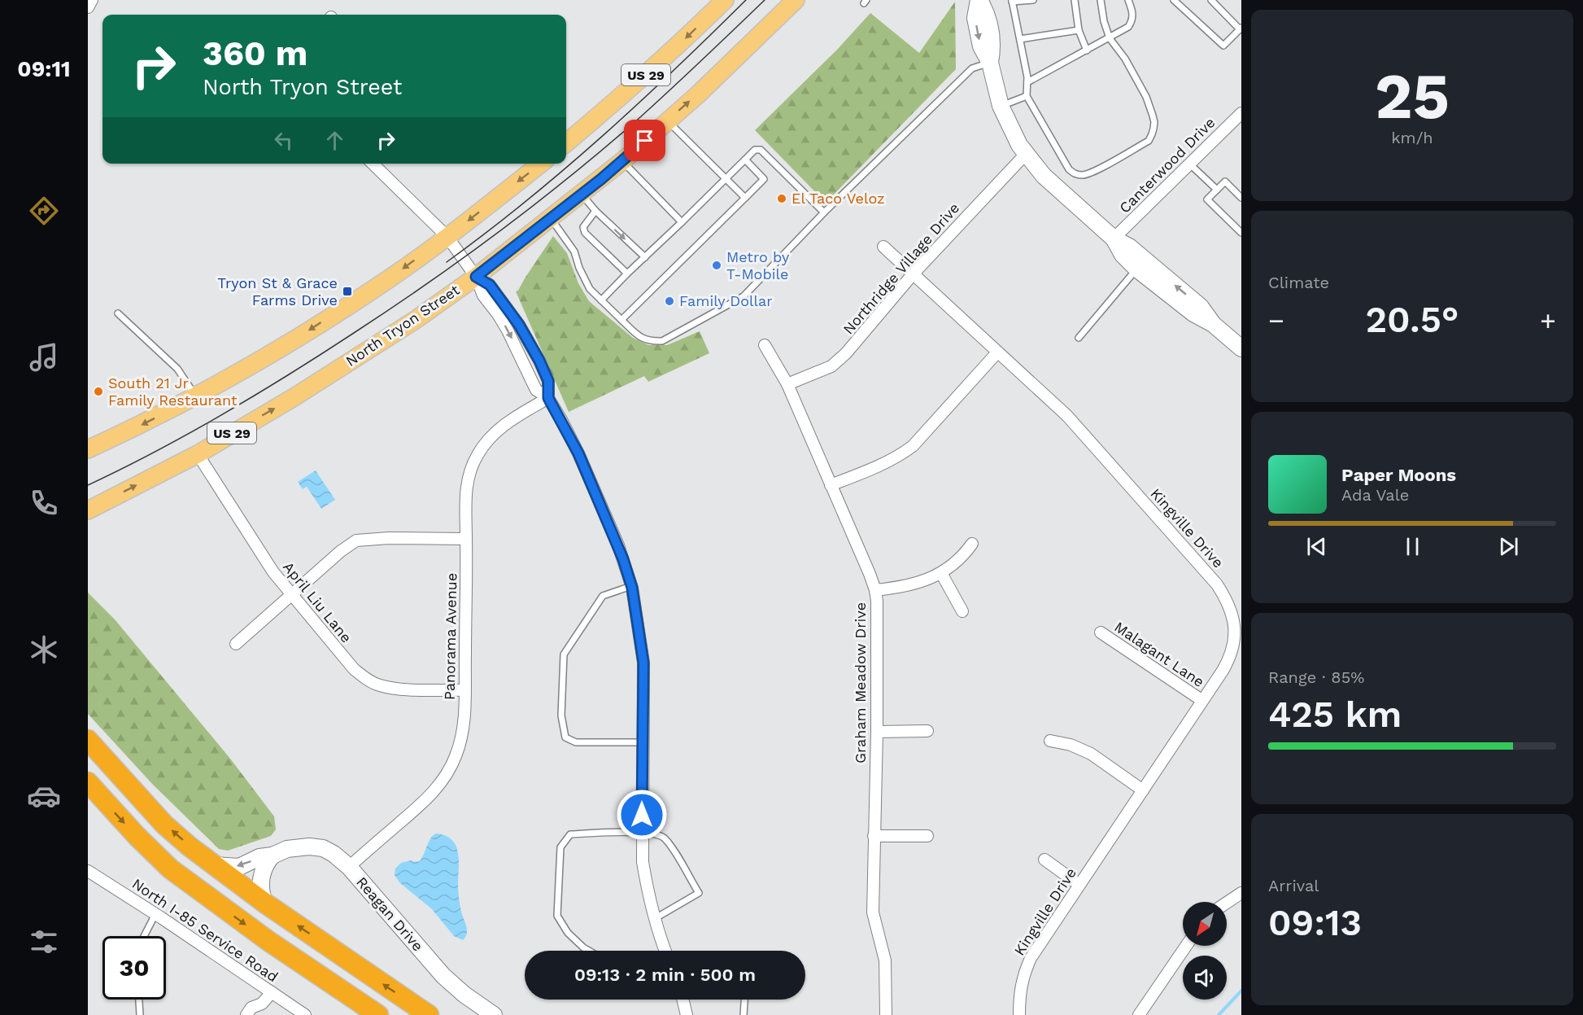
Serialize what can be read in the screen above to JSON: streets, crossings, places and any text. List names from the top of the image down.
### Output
{
  "streets": {
    "main road": ["US 29", "North Tryon Street"],
    "street": [
      "Canterwood Drive",
      "Northridge Village Drive",
      "Kingville Drive",
      "April Liu Lane",
      "Panorama Avenue",
      "Malagant Lane",
      "Graham Meadow Drive",
      "Reagan Drive",
      "North I-85 Service Road"
    ]
  },
  "crossings": [
    ["Northridge Village Drive", "Kingville Drive"],
    ["Northridge Village Drive", "Graham Meadow Drive"],
    ["North Tryon Street", "April Liu Lane"],
    ["Kingville Drive", "Malagant Lane"],
    ["April Liu Lane", "Panorama Avenue"],
    ["Panorama Avenue", "Reagan Drive"]
  ],
  "places": {
    "other": [
      "El Taco Veloz",
      "Metro by T-Mobile",
      "Family Dollar",
      "South 21 Jr Family Restaurant"
    ],
    "transit": ["Tryon St & Grace Farms Drive"]
  },
  "north": "bottom left",
  "page": {
    "tabs": "09:11",
    "tile": [
      ["25", "km/h"],
      "Climate",
      ["Range · 85%", "425 km"],
      ["Arrival", "09:13"]
    ],
    "turn": ["360 m", "North Tryon Street"],
    "heat": ["−", "20.5°", "+"],
    "song": ["Paper Moons", "Ada Vale"],
    "limit": "30",
    "trip": "09:13 · 2 min · 500 m"
  }
}
